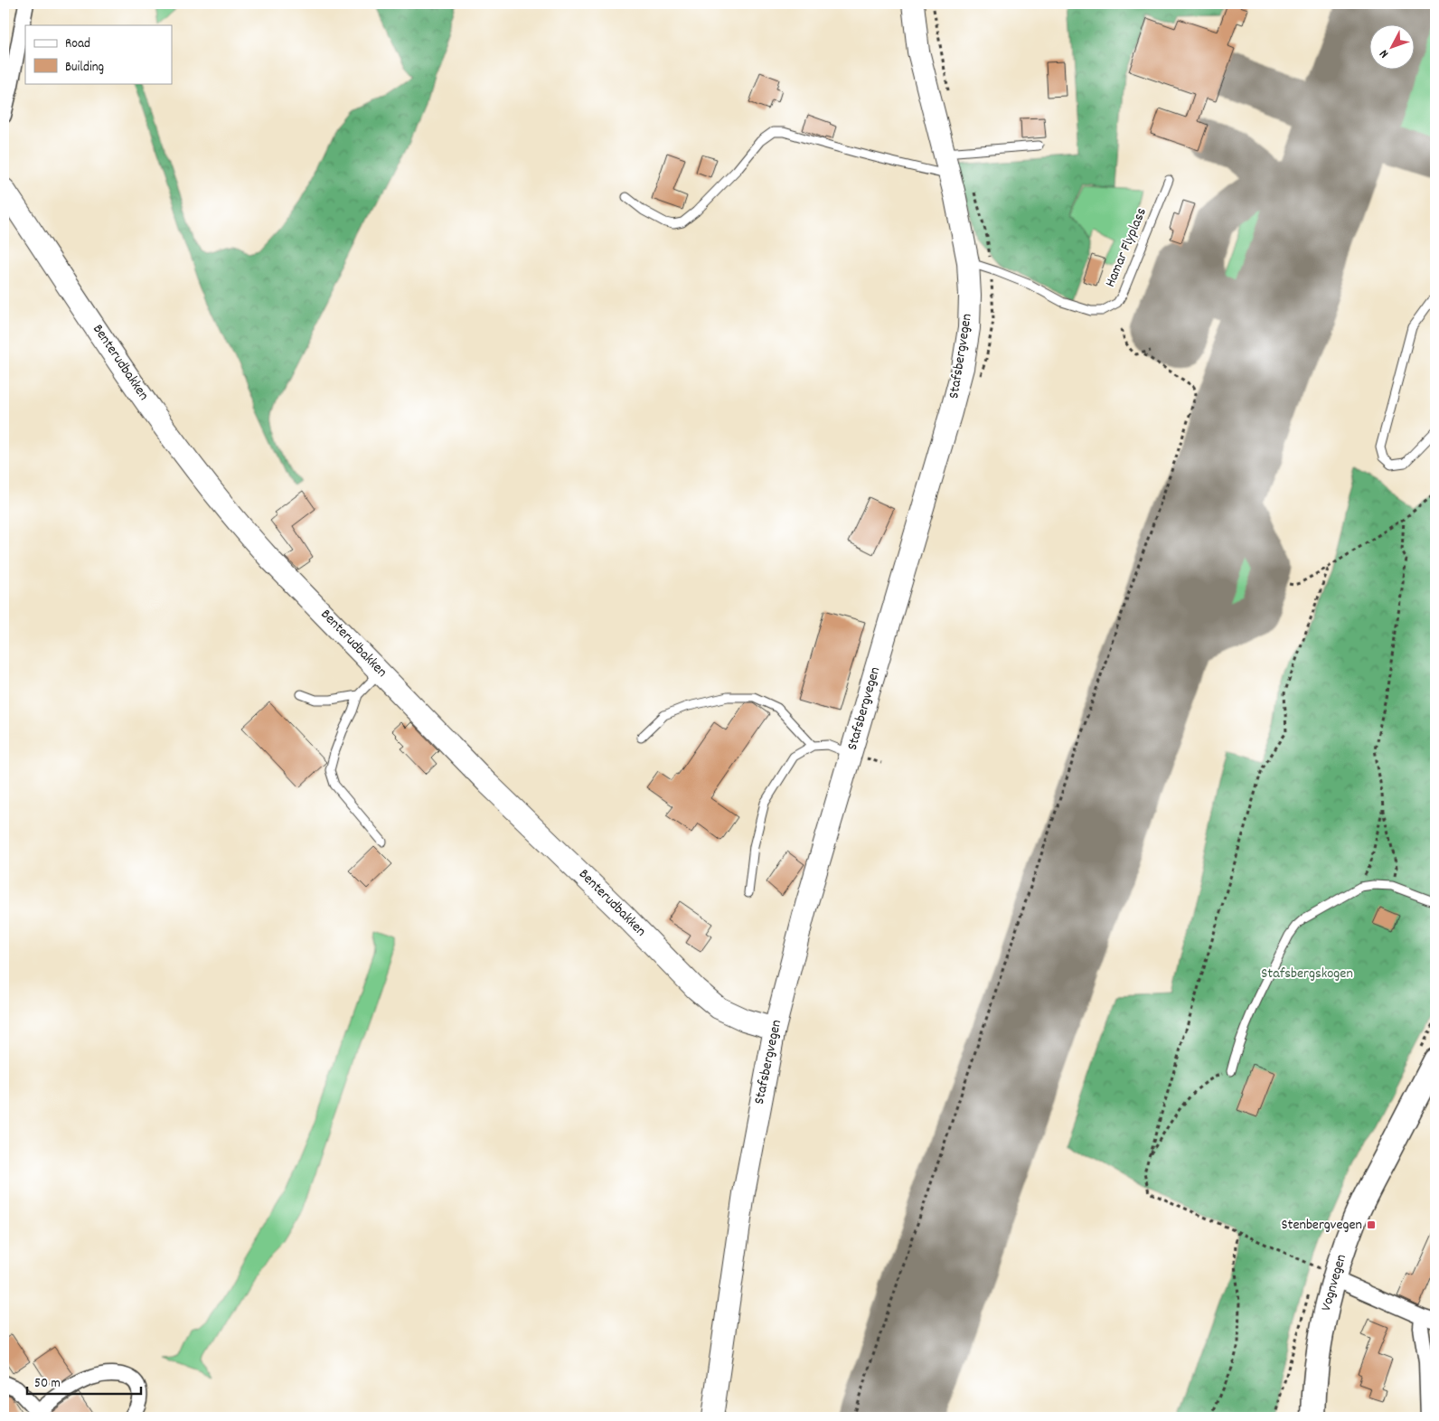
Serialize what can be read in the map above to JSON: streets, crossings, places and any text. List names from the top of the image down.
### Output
{
  "streets": {
    "main road": ["Stafsbergvegen", "Benterudbakken", "Vognvegen"],
    "lane": ["Hamar Flyplass"]
  },
  "crossings": [
    ["Hamar Flyplass", "Stafsbergvegen"],
    ["Stafsbergvegen", "Benterudbakken"]
  ],
  "parks": ["Stafsbergskogen"],
  "places": {
    "transit": ["Stenbergvegen"]
  },
  "legend": ["Road", "Building"],
  "scale_bar": "50 m",
  "north": "bottom left"
}
